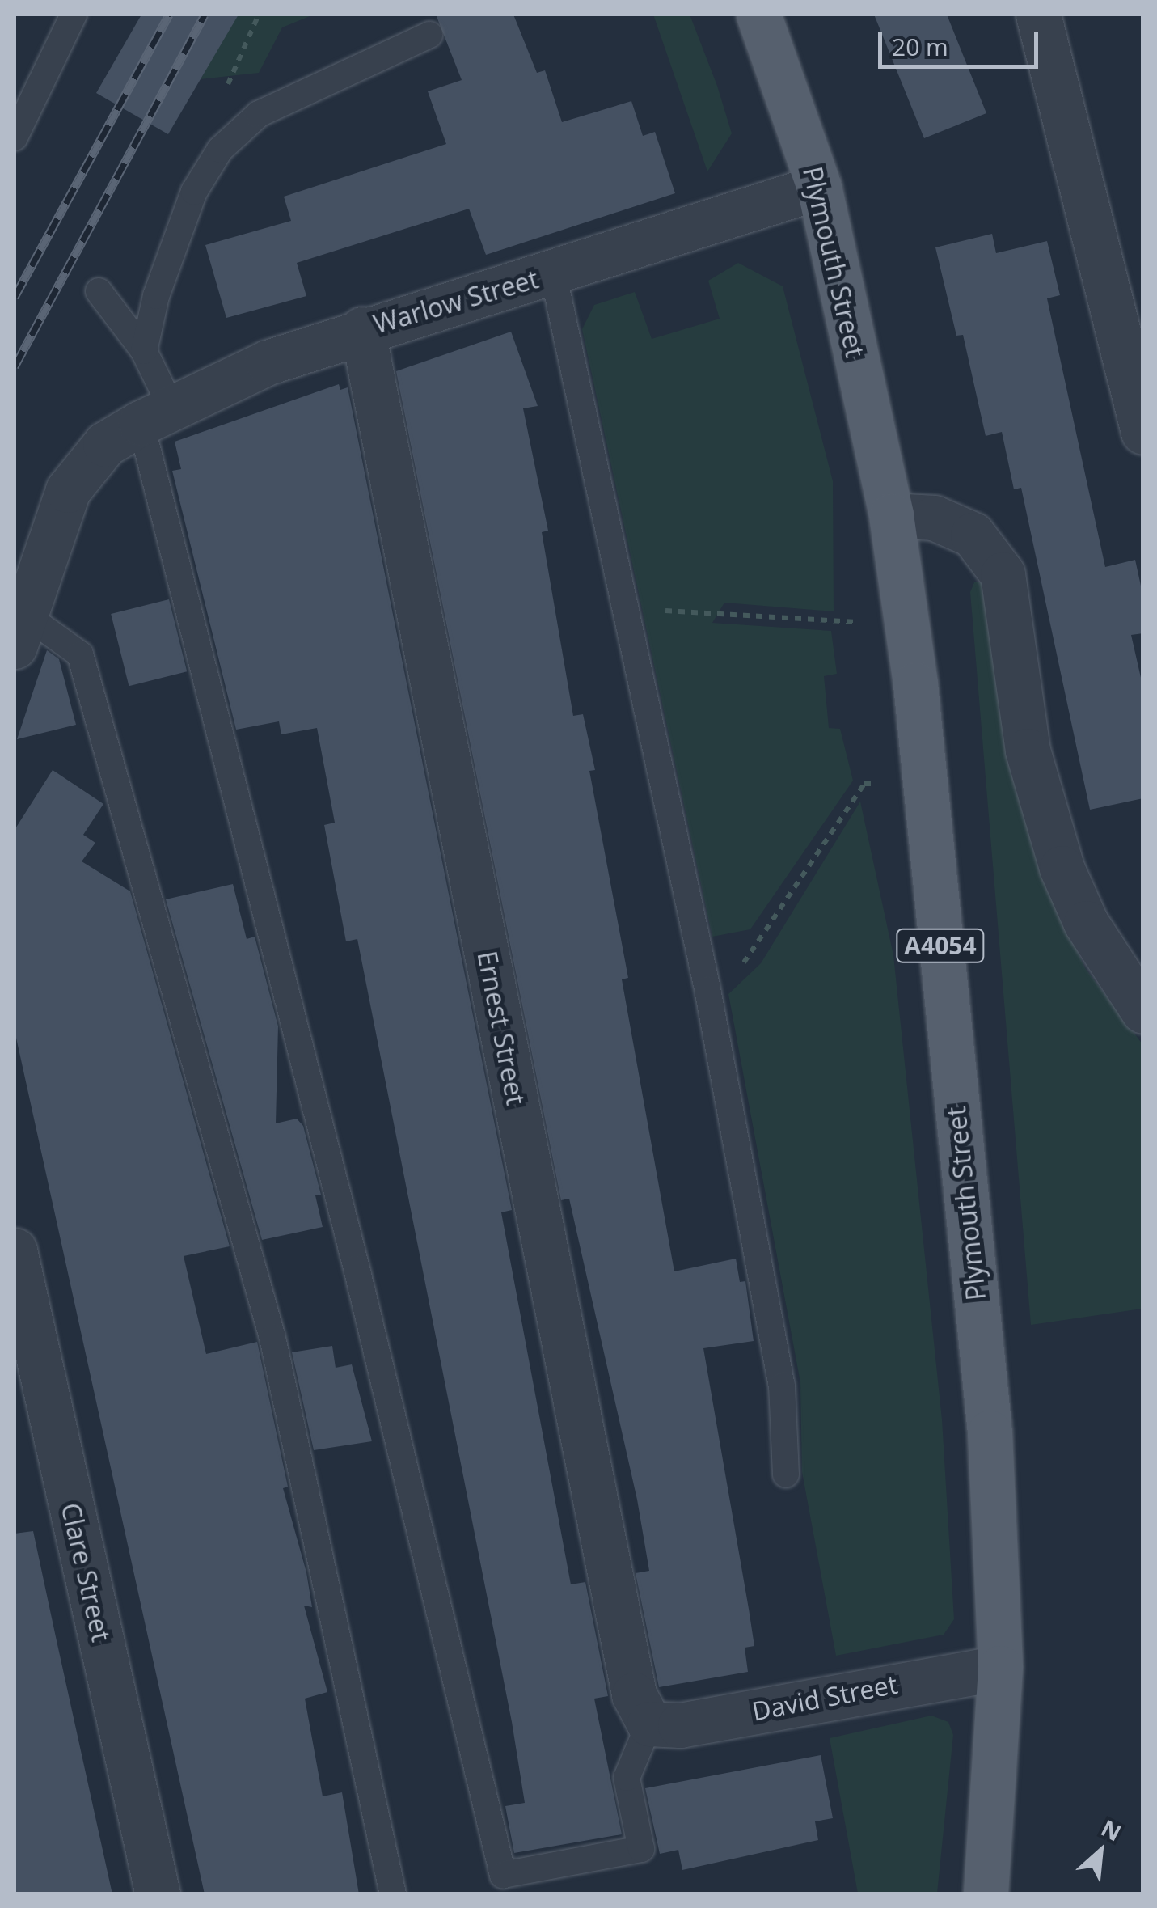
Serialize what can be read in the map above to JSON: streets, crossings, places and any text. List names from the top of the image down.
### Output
{
  "streets": {
    "main road": ["Plymouth Street", "A4054"],
    "street": [
      "Warlow Street",
      "Ernest Street",
      "Clare Street",
      "David Street"
    ]
  },
  "crossings": [
    ["Plymouth Street", "Warlow Street"],
    ["Plymouth Street", "David Street"],
    ["Warlow Street", "Ernest Street"],
    ["Ernest Street", "David Street"]
  ],
  "scale_bar": "20 m",
  "north": "top right"
}
